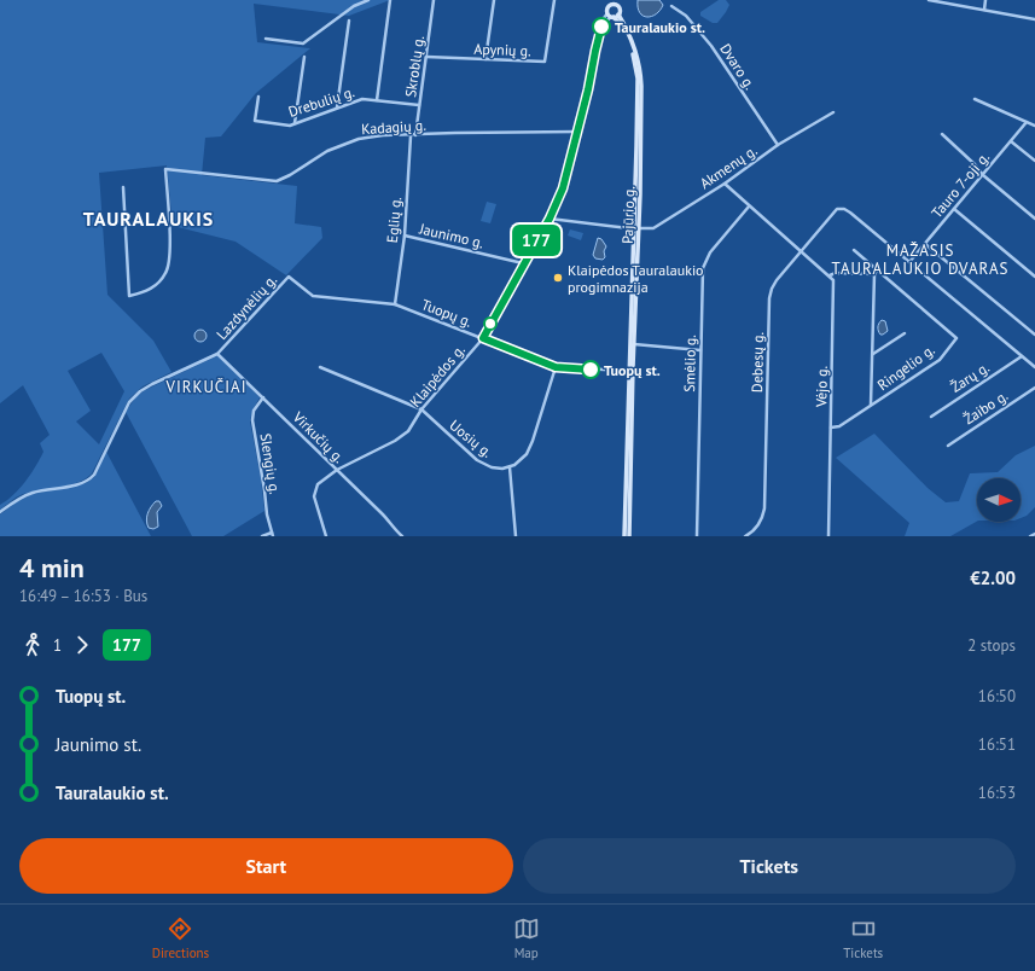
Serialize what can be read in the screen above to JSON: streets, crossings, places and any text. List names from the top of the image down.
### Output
{
  "streets": {
    "main road": ["Pajūrio g."],
    "street": [
      "Apynių g.",
      "Skroblų g.",
      "Dvaro g.",
      "Drebulių g.",
      "Kadagių g.",
      "Akmenų g.",
      "Tauro 7-oji g.",
      "Eglių g.",
      "Jaunimo g.",
      "Lazdynėlių g.",
      "Tuopų g.",
      "Debesų g.",
      "Smėlio g.",
      "Ringelio g.",
      "Klaipėdos g.",
      "Žarų g.",
      "Vėjo g.",
      "Žaibo g.",
      "Virkučių g.",
      "Uosių g.",
      "Slengių g."
    ]
  },
  "crossings": [
    ["Apynių g.", "Skroblų g."],
    ["Skroblų g.", "Drebulių g."],
    ["Skroblų g.", "Kadagių g."],
    ["Dvaro g.", "Akmenų g."],
    ["Kadagių g.", "Eglių g."],
    ["Kadagių g.", "Klaipėdos g."],
    ["Akmenų g.", "Pajūrio g."],
    ["Akmenų g.", "Klaipėdos g."],
    ["Tauro 7-oji g.", "Debesų g."],
    ["Pajūrio g.", "Tuopų g."],
    ["Pajūrio g.", "Klaipėdos g."],
    ["Eglių g.", "Jaunimo g."],
    ["Eglių g.", "Tuopų g."],
    ["Jaunimo g.", "Klaipėdos g."],
    ["Lazdynėlių g.", "Tuopų g."],
    ["Lazdynėlių g.", "Virkučių g."],
    ["Tuopų g.", "Klaipėdos g."],
    ["Ringelio g.", "Vėjo g."],
    ["Klaipėdos g.", "Virkučių g."],
    ["Klaipėdos g.", "Uosių g."],
    ["Virkučių g.", "Slengių g."]
  ],
  "districts": ["TAURALAUKIS", "MAŽASIS TAURALAUKIO DVARAS", "VIRKUČIAI"],
  "places": ["Tauralaukio st.", "Klaipėdos Tauralaukio progimnazija", "Tuopų st."],
  "lines": ["bus line 177"],
  "north": "right",
  "page": {
    "on_map": "177",
    "heading": ["4 min", "16:49 – 16:53 · Bus", "€2.00"],
    "legs": ["1", "177", "2 stops"],
    "list": [
      {
        "name": "Tuopų st.",
        "value": "16:50"
      },
      {
        "name": "Jaunimo st.",
        "value": "16:51"
      },
      {
        "name": "Tauralaukio st.",
        "value": "16:53"
      }
    ],
    "buttons": ["Start", "Tickets"],
    "tabs": ["Directions", "Map", "Tickets"]
  }
}
